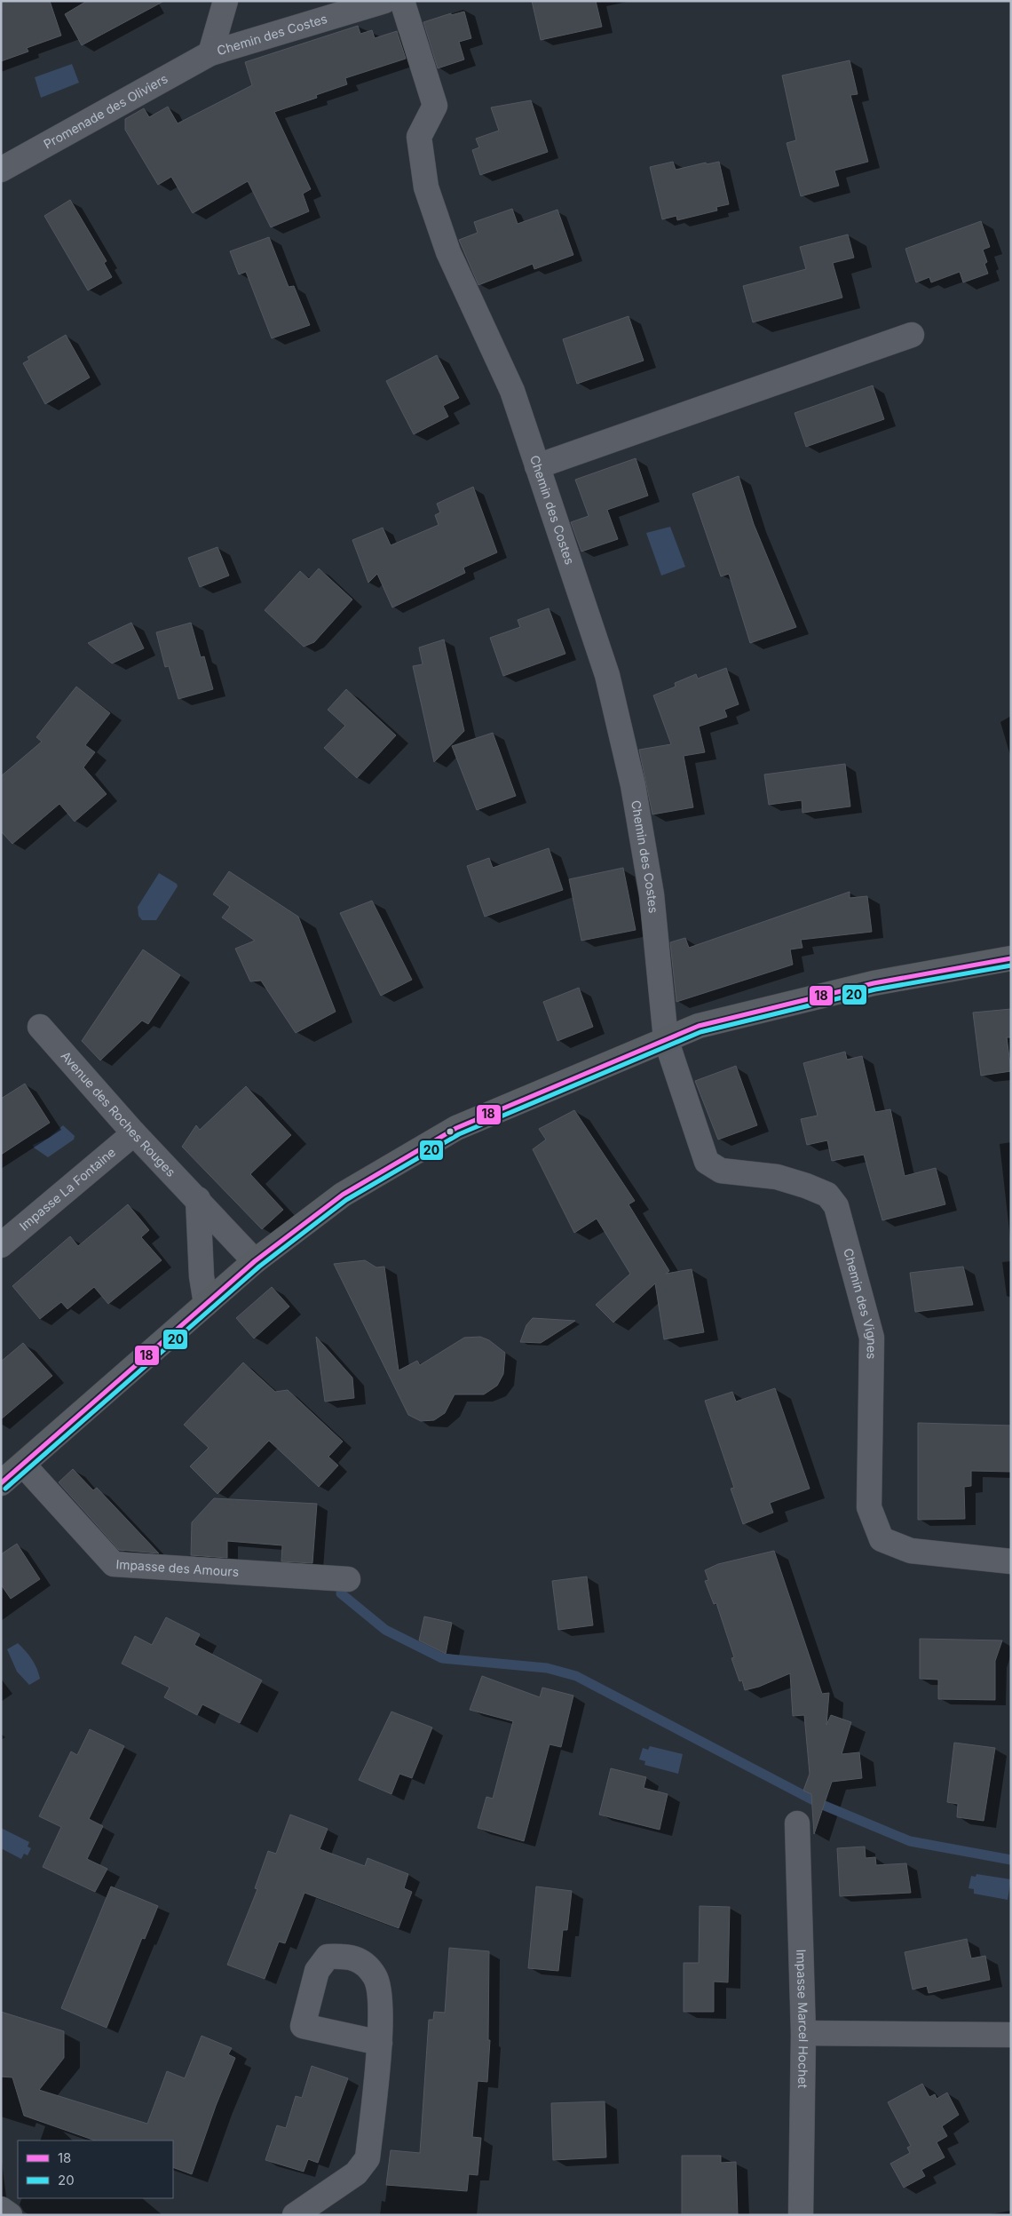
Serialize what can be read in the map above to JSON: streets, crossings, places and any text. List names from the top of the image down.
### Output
{
  "streets": {
    "street": [
      "Chemin des Costes",
      "Promenade des Oliviers",
      "Avenue des Roches Rouges",
      "Impasse La Fontaine",
      "Chemin des Vignes",
      "Impasse des Amours",
      "Impasse Marcel Hochet"
    ]
  },
  "crossings": [
    ["Chemin des Costes", "Promenade des Oliviers"],
    ["Chemin des Costes", "Chemin des Vignes"],
    ["Avenue des Roches Rouges", "Impasse La Fontaine"]
  ],
  "lines": ["transit line 18", "transit line 20"],
  "legend": ["18", "20"]
}
